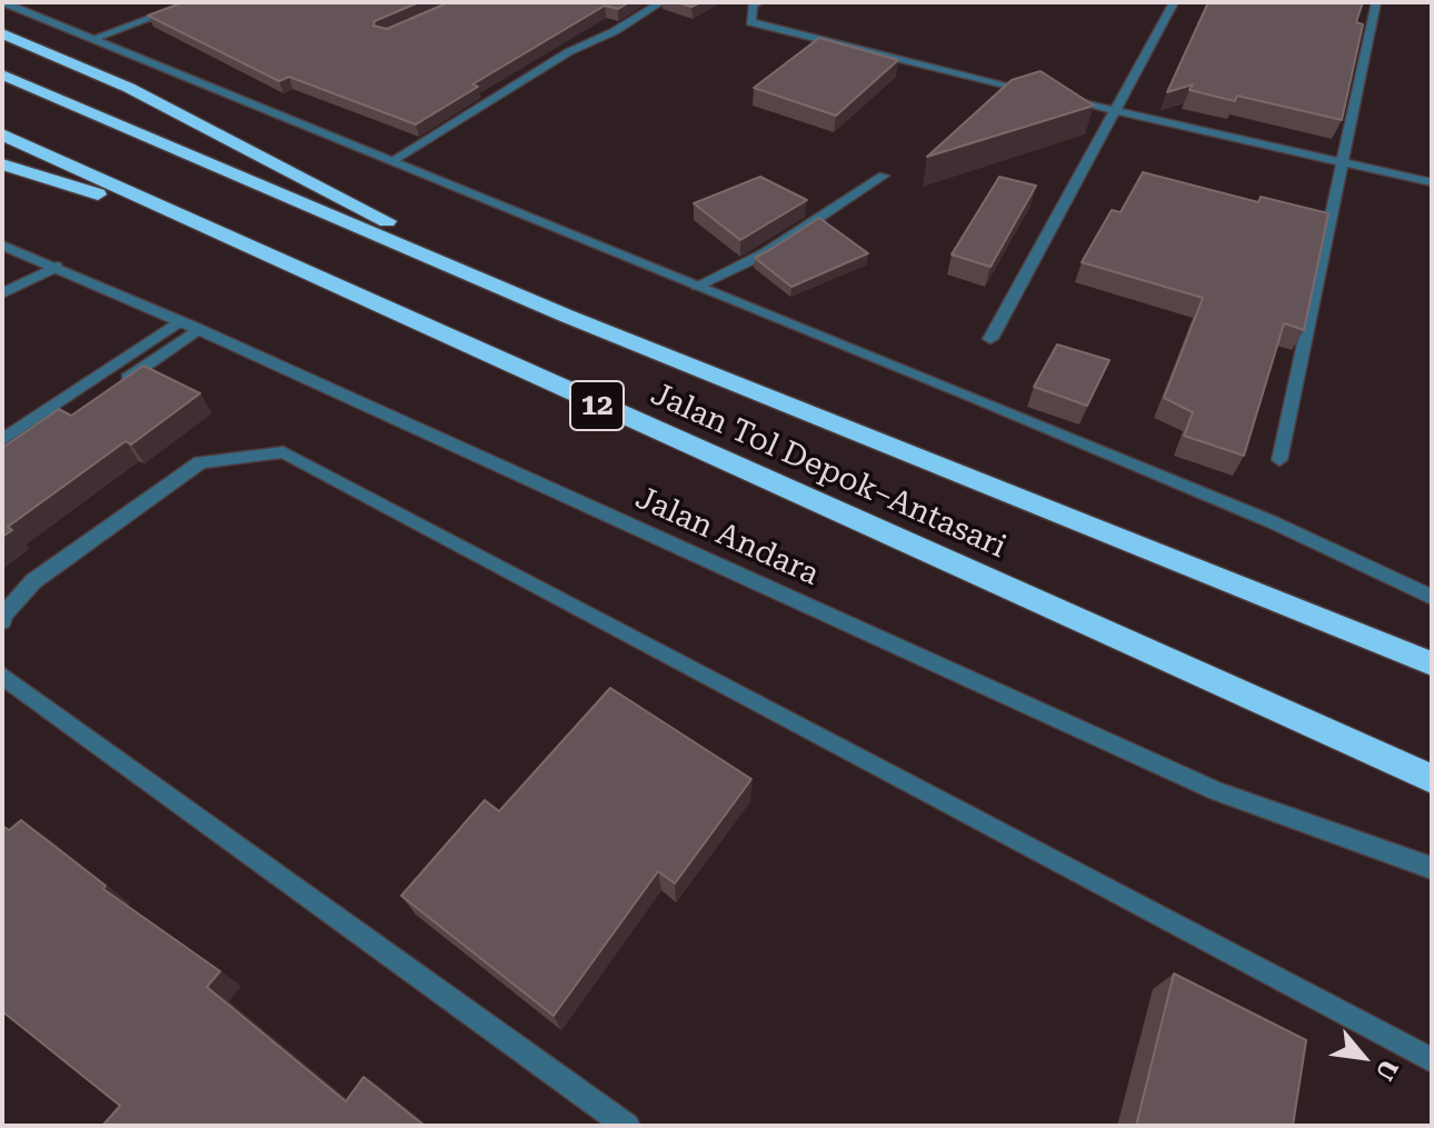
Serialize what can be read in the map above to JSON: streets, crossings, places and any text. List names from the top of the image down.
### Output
{
  "streets": {
    "highway": ["12", "Jalan Tol Depok–Antasari"],
    "street": ["Jalan Andara"]
  },
  "north": "bottom right"
}
